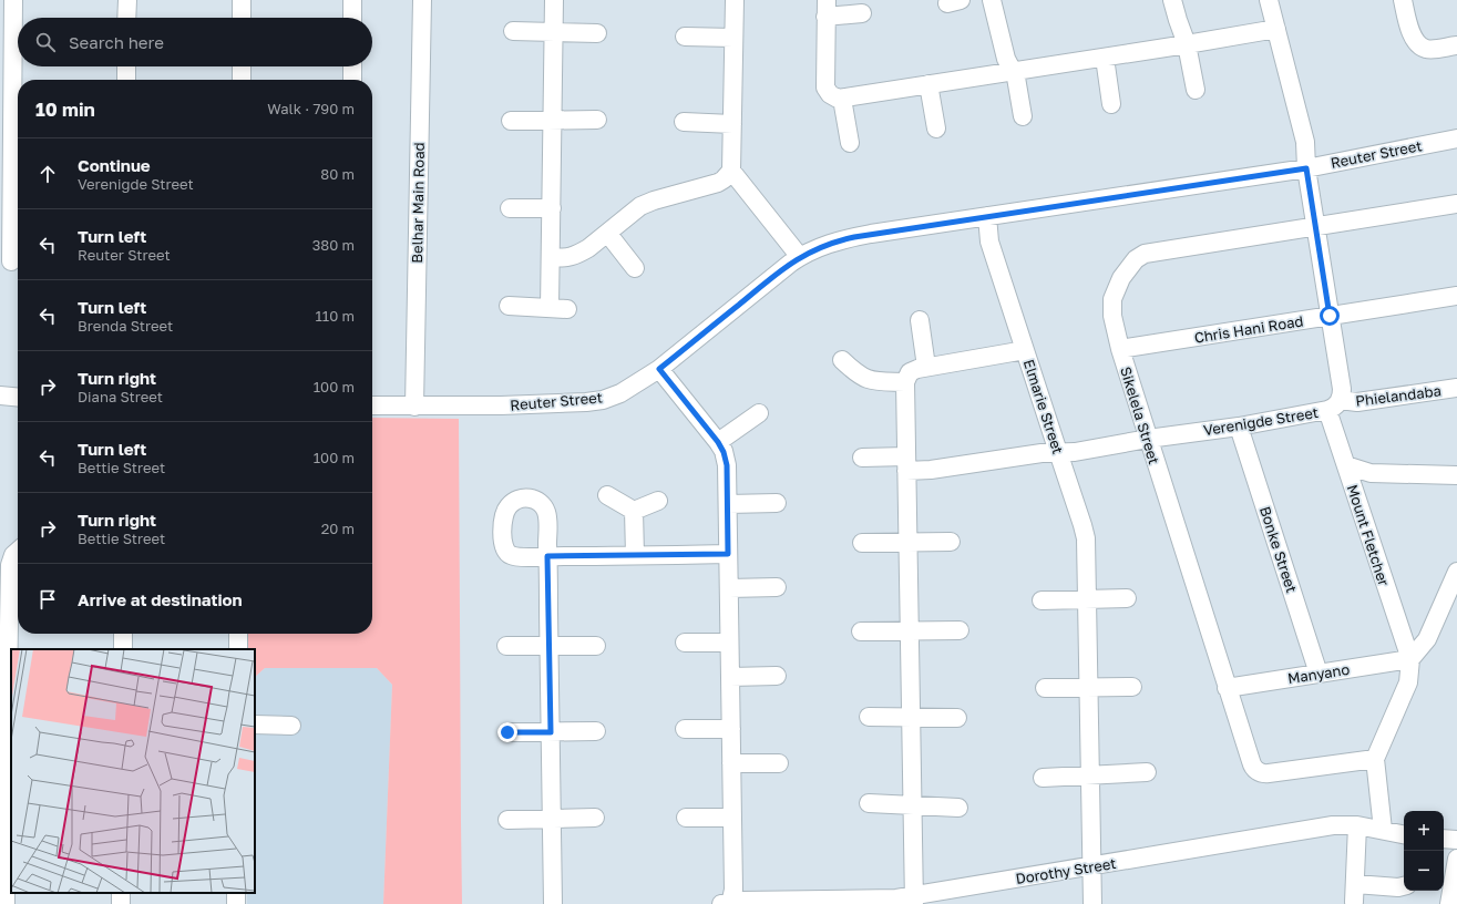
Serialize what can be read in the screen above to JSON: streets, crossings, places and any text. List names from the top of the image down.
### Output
{
  "streets": {
    "street": [
      "Reuter Street",
      "Belhar Main Road",
      "Chris Hani Road",
      "Phielandaba",
      "Elmarie Street",
      "Sikelela Street",
      "Verenigde Street",
      "Mount Fletcher",
      "Bonke Street",
      "Manyano",
      "Dorothy Street"
    ]
  },
  "crossings": [
    ["Reuter Street", "Belhar Main Road"],
    ["Reuter Street", "Elmarie Street"],
    ["Chris Hani Road", "Sikelela Street"],
    ["Phielandaba", "Verenigde Street"],
    ["Phielandaba", "Mount Fletcher"],
    ["Elmarie Street", "Verenigde Street"],
    ["Elmarie Street", "Dorothy Street"],
    ["Sikelela Street", "Verenigde Street"],
    ["Sikelela Street", "Manyano"],
    ["Verenigde Street", "Mount Fletcher"],
    ["Verenigde Street", "Bonke Street"],
    ["Mount Fletcher", "Manyano"],
    ["Bonke Street", "Manyano"]
  ],
  "page": {
    "search": "Search here",
    "heading": ["10 min", "Walk · 790 m"],
    "list": [
      ["Continue", "Verenigde Street", "80 m"],
      ["Turn left", "Reuter Street", "380 m"],
      ["Turn left", "Brenda Street", "110 m"],
      ["Turn right", "Diana Street", "100 m"],
      ["Turn left", "Bettie Street", "100 m"],
      ["Turn right", "Bettie Street", "20 m"],
      "Arrive at destination"
    ],
    "map_buttons": ["+", "−"]
  }
}
